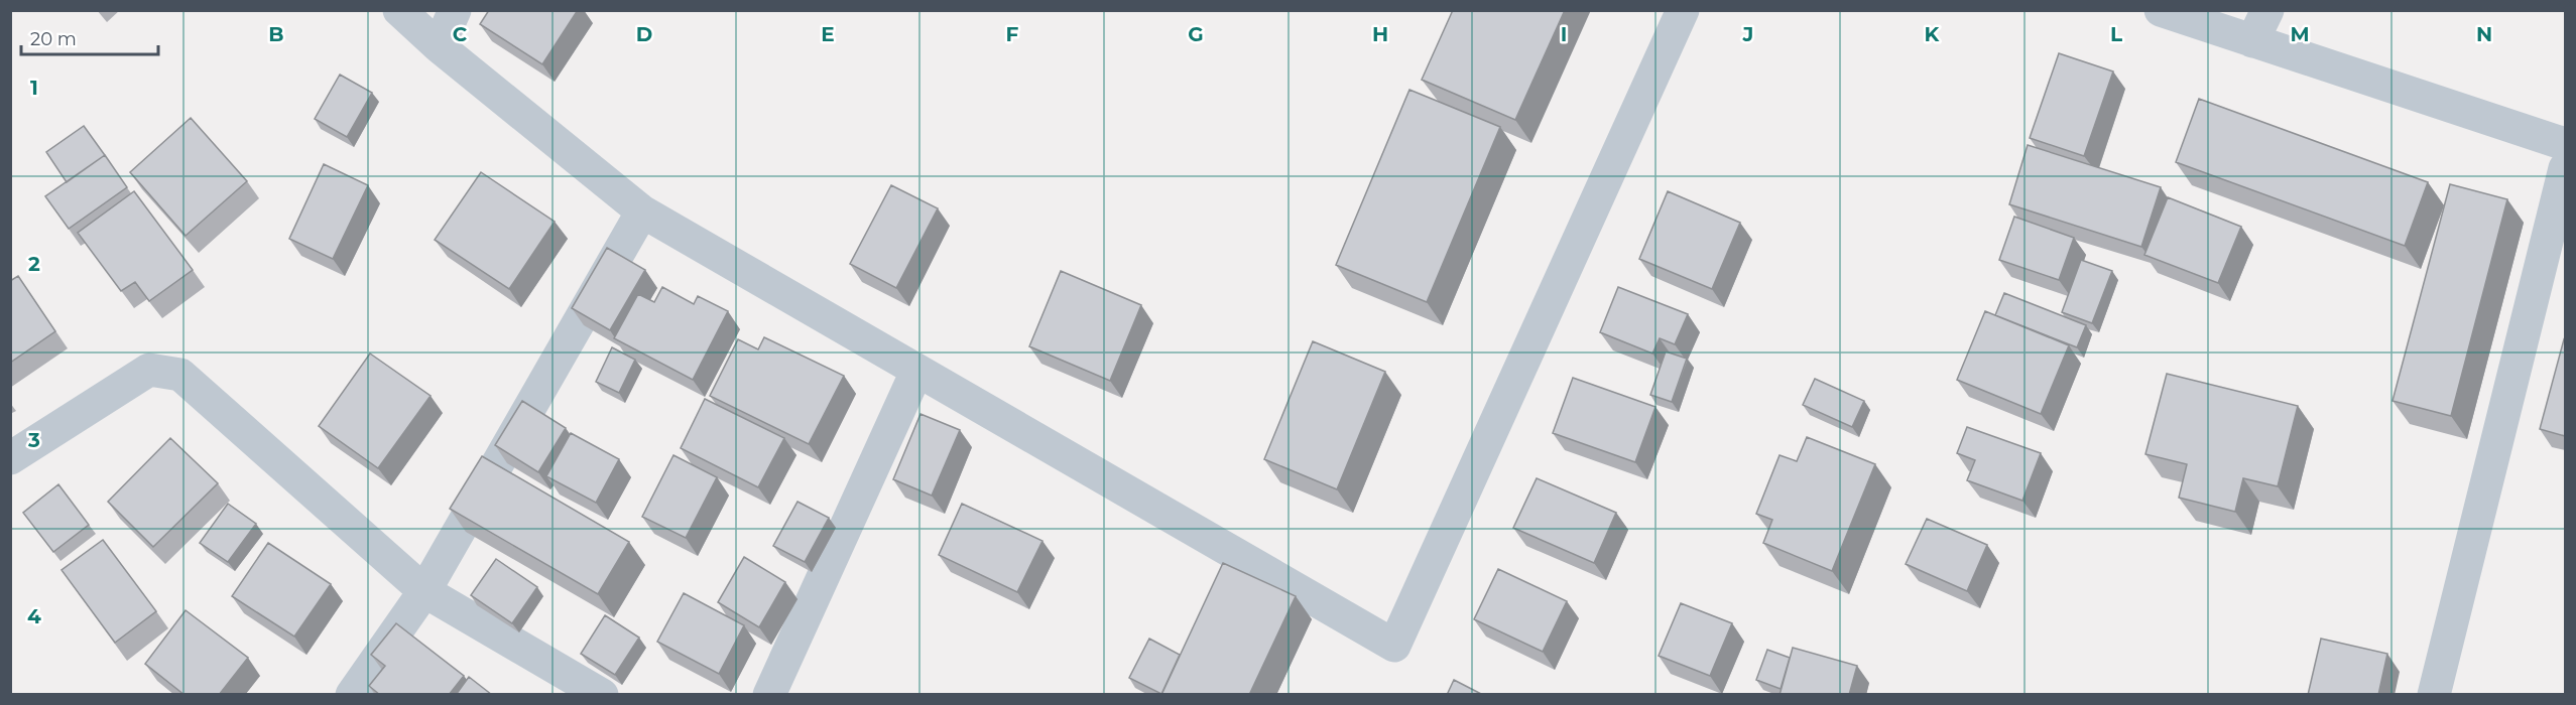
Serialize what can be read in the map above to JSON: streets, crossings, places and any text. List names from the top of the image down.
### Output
{
  "scale_bar": "20 m",
  "grid": {
    "columns": [
      "B",
      "C",
      "D",
      "E",
      "F",
      "G",
      "H",
      "I",
      "J",
      "K",
      "L",
      "M",
      "N"
    ],
    "rows": [
      "1",
      "2",
      "3",
      "4"
    ]
  }
}
